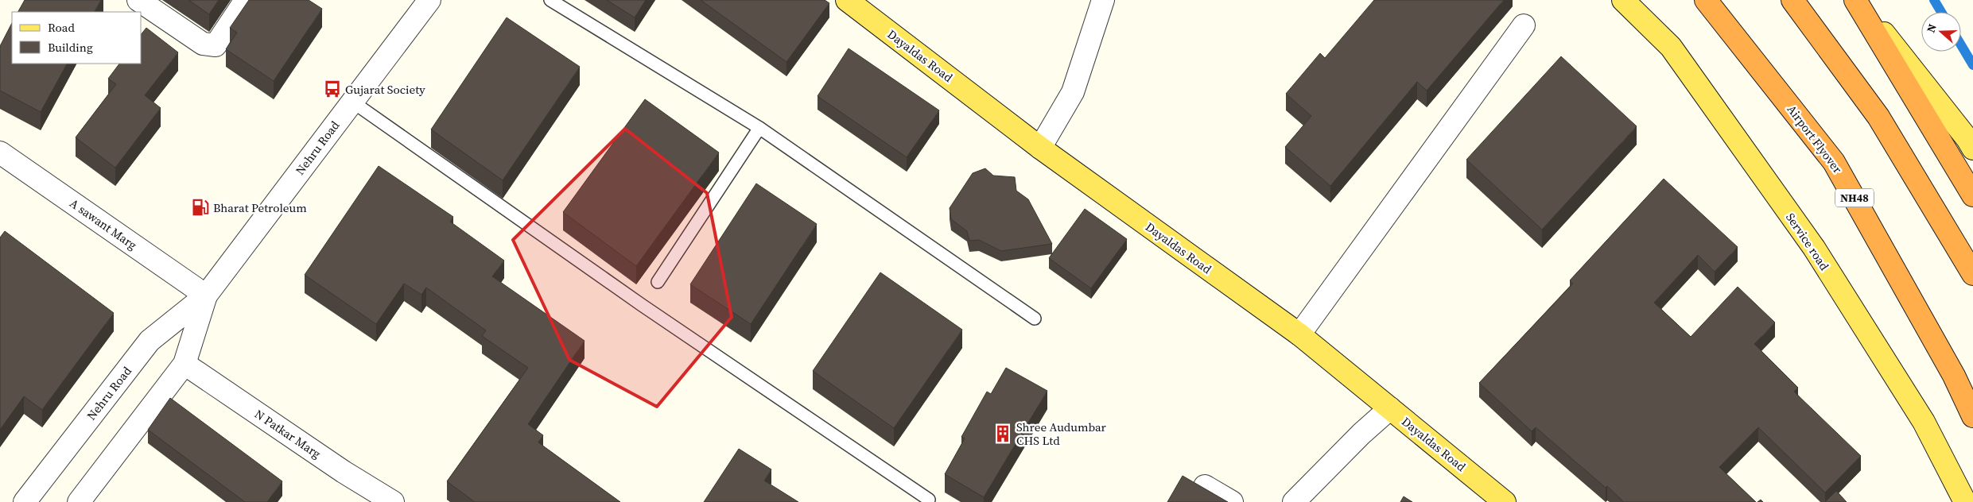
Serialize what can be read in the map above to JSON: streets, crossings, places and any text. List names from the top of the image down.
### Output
{
  "streets": {
    "highway": ["Airport Flyover", "NH48"],
    "main road": ["Dayaldas Road", "Service road"],
    "street": ["Nehru Road", "A sawant Marg", "N Patkar Marg"]
  },
  "crossings": [
    ["Nehru Road", "A sawant Marg"],
    ["Nehru Road", "N Patkar Marg"]
  ],
  "places": {
    "bus stop": ["Gujarat Society"],
    "fuel station": ["Bharat Petroleum"],
    "building": ["Shree Audumbar CHS Ltd"]
  },
  "legend": ["Road", "Building"],
  "north": "left"
}
